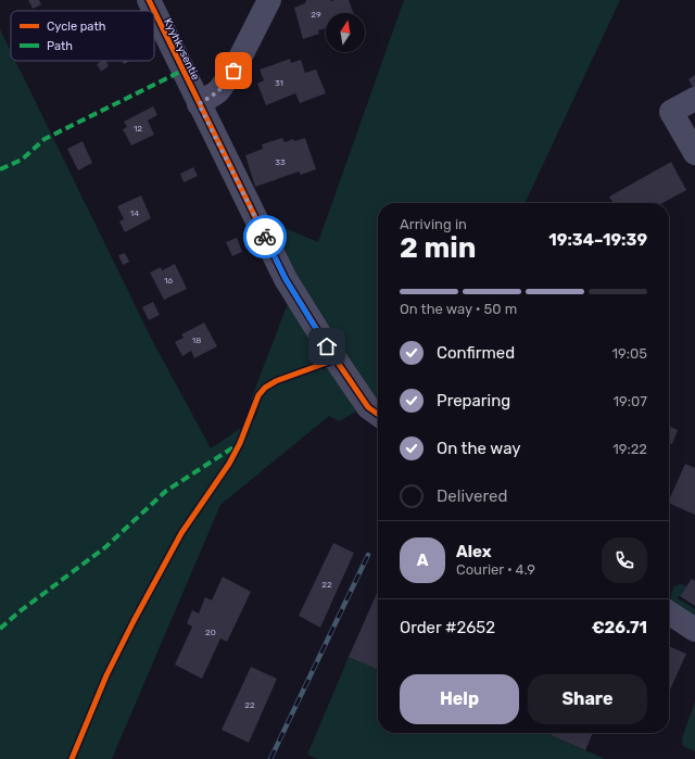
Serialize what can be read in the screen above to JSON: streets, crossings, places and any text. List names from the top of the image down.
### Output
{
  "streets": {
    "street": ["Kyyhkysentie"]
  },
  "house_numbers": [
    "29",
    "31",
    "12",
    "33",
    "14",
    "16",
    "18",
    "22",
    "20",
    "22"
  ],
  "legend": ["Cycle path", "Path"],
  "north": "top",
  "page": {
    "heading": ["2 min", "Arriving in", "19:34–19:39"],
    "panel": [
      "Alex",
      "Courier · 4.9",
      "Order #2652",
      "€26.71"
    ],
    "bar": "On the way · 50 m",
    "list": [
      ["Confirmed", "19:05"],
      ["Preparing", "19:07"],
      ["On the way", "19:22"],
      "Delivered"
    ],
    "round": "A",
    "buttons": ["Help", "Share"]
  }
}
